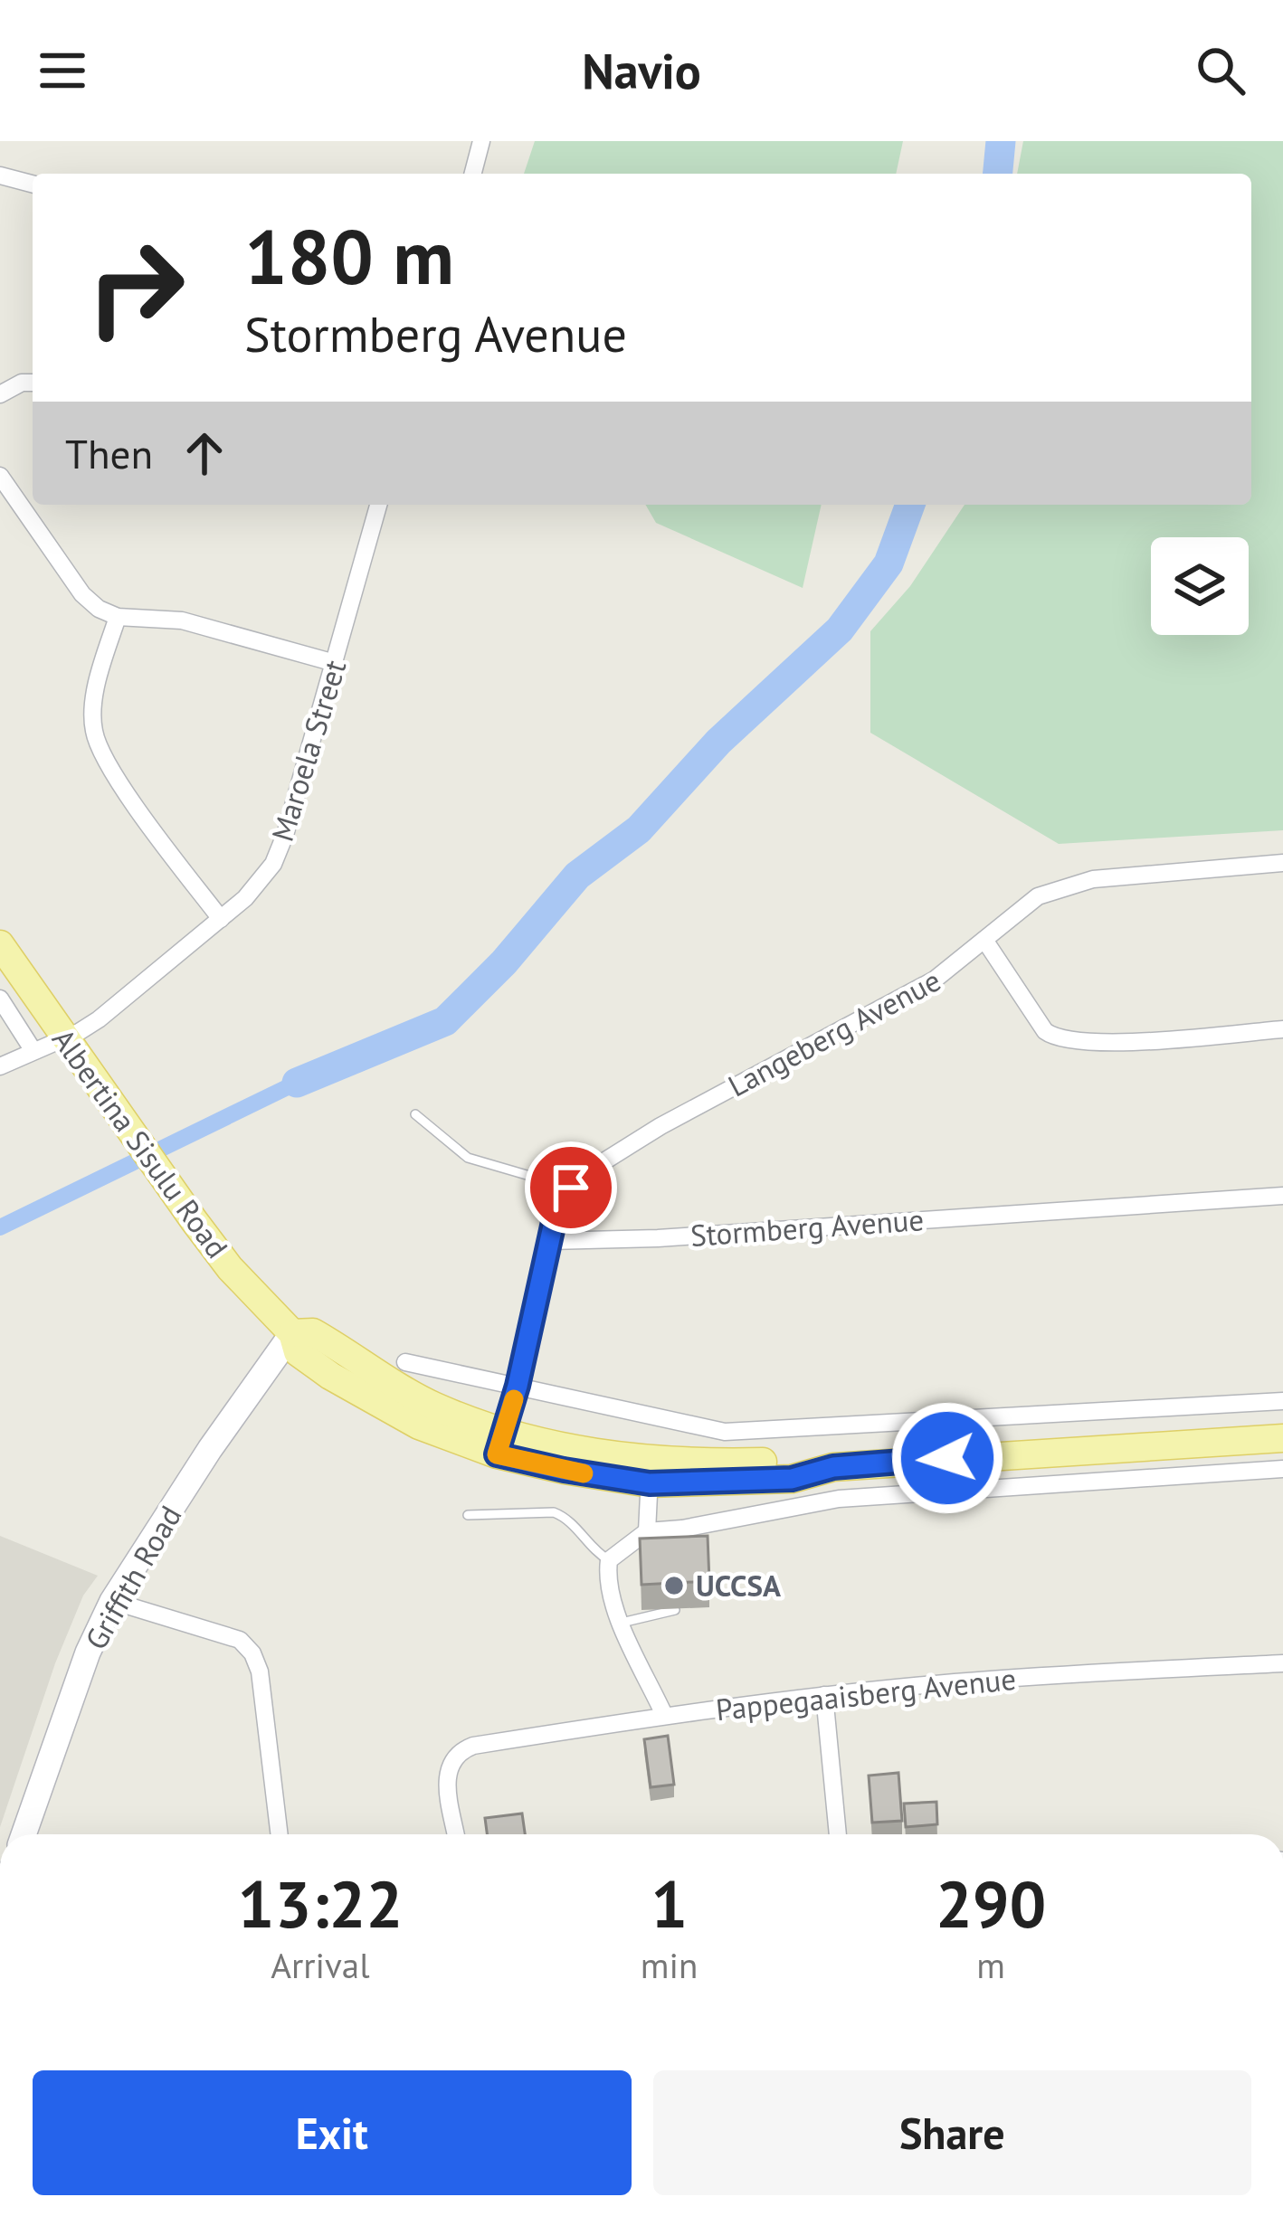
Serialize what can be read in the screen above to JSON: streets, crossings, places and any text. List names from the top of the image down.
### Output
{
  "streets": {
    "main road": ["Albertina Sisulu Road"],
    "street": [
      "Maroela Street",
      "Langeberg Avenue",
      "Stormberg Avenue",
      "Griffith Road",
      "Pappegaaisberg Avenue"
    ]
  },
  "crossings": [
    ["Maroela Street", "Albertina Sisulu Road"],
    ["Albertina Sisulu Road", "Griffith Road"]
  ],
  "places": ["UCCSA"],
  "page": {
    "header": "Navio",
    "turn": ["180 m", "Stormberg Avenue"],
    "then": "Then",
    "eta": [
      "13:22",
      "Arrival",
      "1",
      "min",
      "290",
      "m"
    ],
    "buttons": ["Exit", "Share"]
  }
}
